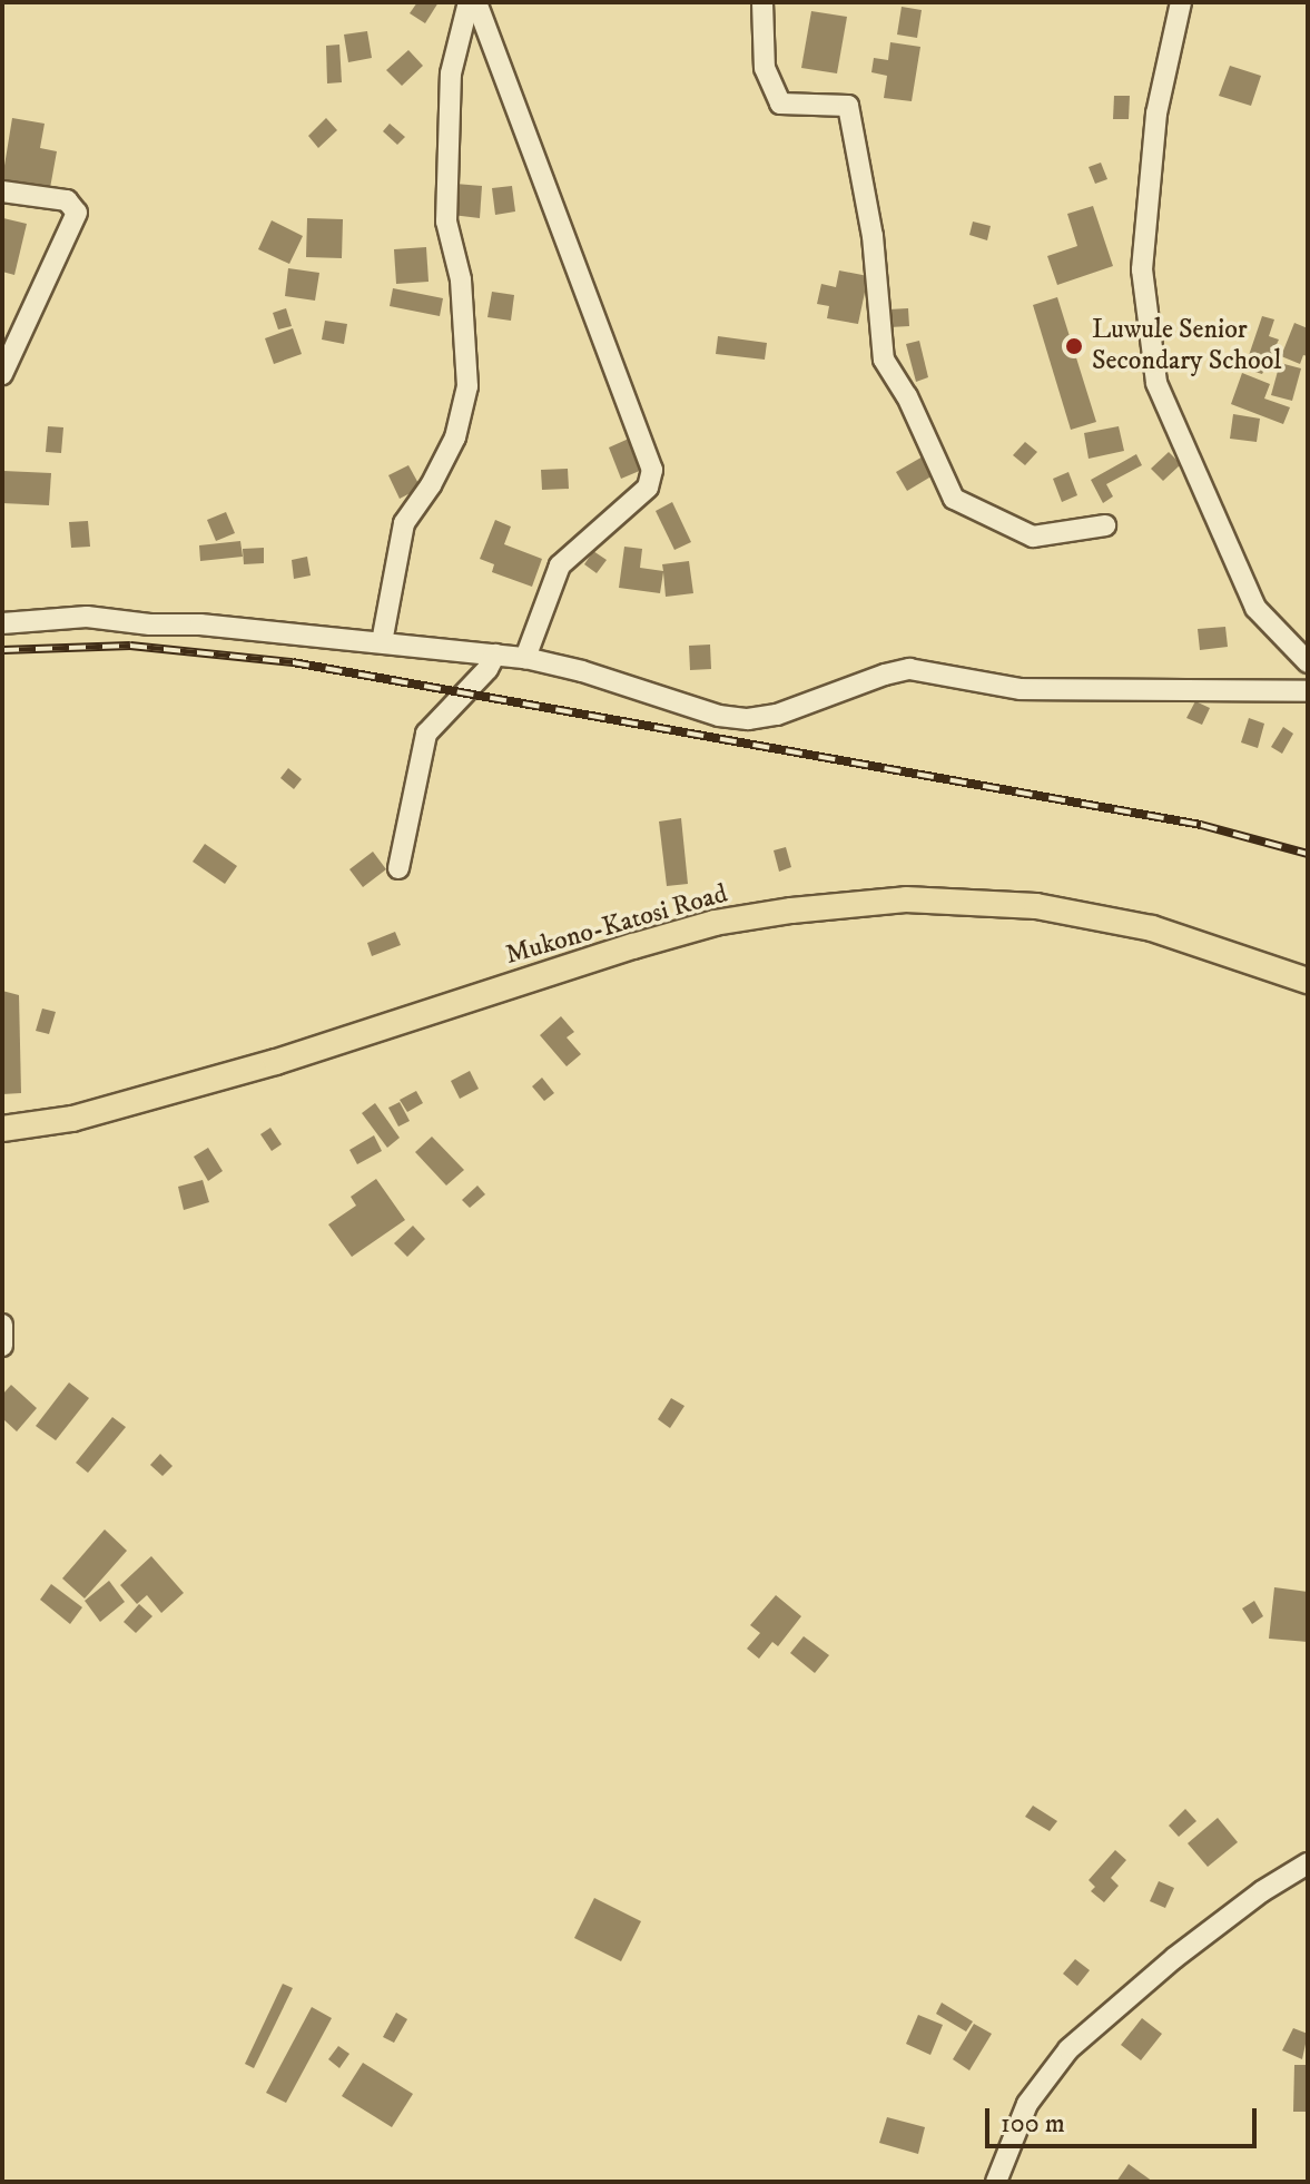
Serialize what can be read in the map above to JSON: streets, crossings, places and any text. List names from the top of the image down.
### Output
{
  "streets": {
    "main road": ["Mukono-Katosi Road"]
  },
  "places": ["Luwule Senior Secondary School"],
  "scale_bar": "100 m"
}
